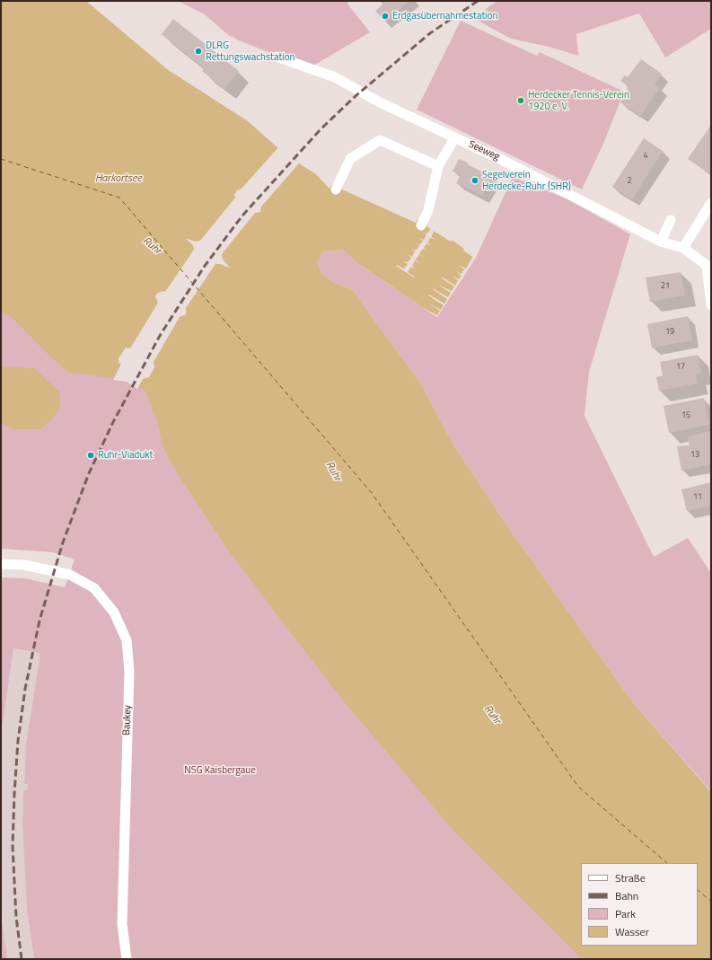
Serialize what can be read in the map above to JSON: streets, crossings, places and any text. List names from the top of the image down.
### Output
{
  "streets": {
    "street": ["Seeweg", "Baukey"]
  },
  "water": ["Harkortsee", "Ruhr"],
  "parks": ["NSG Kaisbergaue"],
  "places": [
    "Erdgasübernahmestation",
    "DLRG Rettungswachstation",
    "Herdecker Tennis-Verein 1920 e. V.",
    "Segelverein Herdecke-Ruhr (SHR)",
    "Ruhr-Viadukt"
  ],
  "house_numbers": [
    "4",
    "2",
    "21",
    "19",
    "17",
    "15",
    "13",
    "11"
  ],
  "legend": [
    "Straße",
    "Bahn",
    "Park",
    "Wasser"
  ]
}
